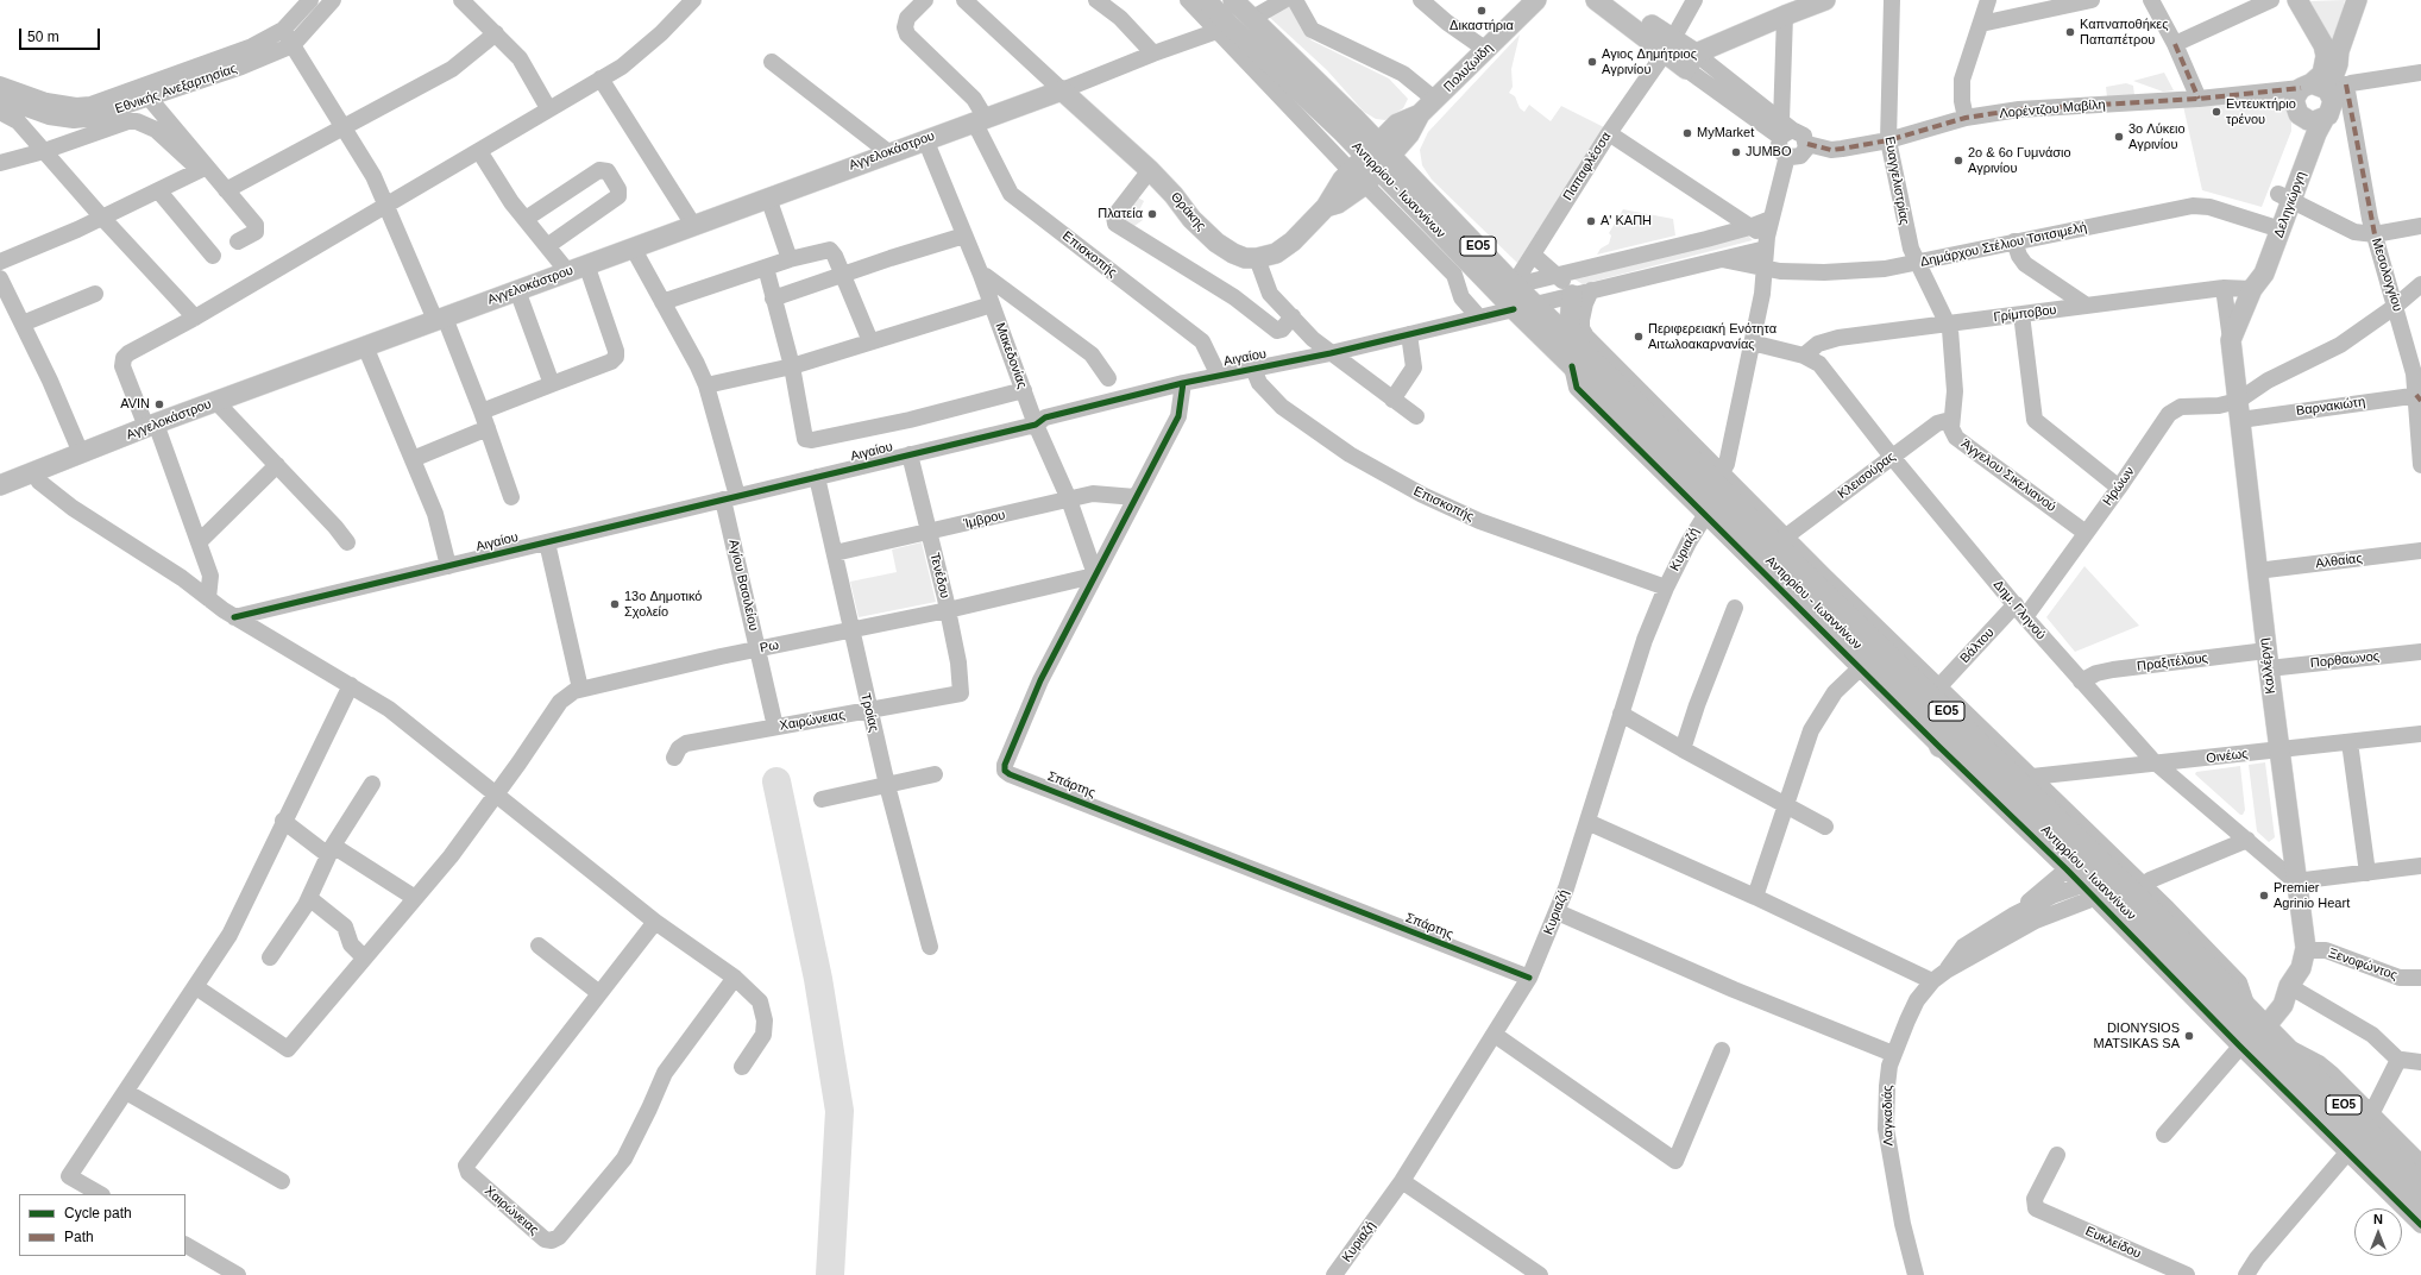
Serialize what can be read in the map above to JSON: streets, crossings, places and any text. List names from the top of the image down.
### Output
{
  "streets": {
    "main road": [
      "Πολυζωίδη",
      "Αγγελοκάστρου",
      "Αντιρρίου - Ιωαννίνων",
      "Δεληγιώργη",
      "Θράκης",
      "ΕΟ5",
      "Καλλέργη"
    ],
    "street": [
      "Εθνικής Ανεξαρτησίας",
      "Λορέντζου Μαβίλη",
      "Παπαφλέσσα",
      "Ευαγγελιστρίας",
      "Δημάρχου Στέλιου Τσιτσιμελή",
      "Επισκοπής",
      "Μεσολογγίου",
      "Γρίμποβου",
      "Μακεδονίας",
      "Αιγαίου",
      "Βαρνακιώτη",
      "Κλεισούρας",
      "Άγγελου Σικελιανού",
      "Ηρώων",
      "Ίμβρου",
      "Κυριαζή",
      "Αλθαίας",
      "Τενέδου",
      "Αγίου Βασιλείου",
      "Δημ. Γληνού",
      "Βάλτου",
      "Ρω",
      "Πορθαωνος",
      "Πραξιτέλους",
      "Τροίας",
      "Χαιρώνειας",
      "Οινέως",
      "Σπάρτης",
      "Ξενοφώντος",
      "Λαγκαδιάς",
      "Ευκλείδου"
    ]
  },
  "crossings": [
    ["Πολυζωίδη", "Αντιρρίου - Ιωαννίνων"],
    ["Πολυζωίδη", "Θράκης"],
    ["Λορέντζου Μαβίλη", "Ευαγγελιστρίας"],
    ["Λορέντζου Μαβίλη", "Δεληγιώργη"],
    ["Λορέντζου Μαβίλη", "Μεσολογγίου"],
    ["Αγγελοκάστρου", "Θράκης"],
    ["Αγγελοκάστρου", "Επισκοπής"],
    ["Αγγελοκάστρου", "Μακεδονίας"],
    ["Αγγελοκάστρου", "Αγίου Βασιλείου"],
    ["Παπαφλέσσα", "Αντιρρίου - Ιωαννίνων"],
    ["Ευαγγελιστρίας", "Δημάρχου Στέλιου Τσιτσιμελή"],
    ["Ευαγγελιστρίας", "Γρίμποβου"],
    ["Αντιρρίου - Ιωαννίνων", "Θράκης"],
    ["Αντιρρίου - Ιωαννίνων", "Δημάρχου Στέλιου Τσιτσιμελή"],
    ["Αντιρρίου - Ιωαννίνων", "Αιγαίου"],
    ["Αντιρρίου - Ιωαννίνων", "Καλλέργη"],
    ["Δεληγιώργη", "Δημάρχου Στέλιου Τσιτσιμελή"],
    ["Δεληγιώργη", "Μεσολογγίου"],
    ["Δεληγιώργη", "Γρίμποβου"],
    ["Δεληγιώργη", "Καλλέργη"],
    ["Επισκοπής", "Αιγαίου"],
    ["Επισκοπής", "Κυριαζή"],
    ["Μεσολογγίου", "Βαρνακιώτη"],
    ["Γρίμποβου", "Δημ. Γληνού"],
    ["Μακεδονίας", "Αιγαίου"],
    ["Μακεδονίας", "Ίμβρου"],
    ["Μακεδονίας", "Ρω"],
    ["Μακεδονίας", "Σπάρτης"],
    ["Αιγαίου", "Τενέδου"],
    ["Αιγαίου", "Αγίου Βασιλείου"],
    ["Αιγαίου", "Τροίας"],
    ["Αιγαίου", "Σπάρτης"],
    ["Βαρνακιώτη", "Ηρώων"],
    ["Βαρνακιώτη", "Καλλέργη"],
    ["Κλεισούρας", "Άγγελου Σικελιανού"],
    ["Κλεισούρας", "Δημ. Γληνού"],
    ["Άγγελου Σικελιανού", "Ηρώων"],
    ["Ηρώων", "Δημ. Γληνού"],
    ["Ηρώων", "Βάλτου"],
    ["Ηρώων", "Καλλέργη"],
    ["Ίμβρου", "Τενέδου"],
    ["Ίμβρου", "Τροίας"],
    ["Ίμβρου", "Σπάρτης"],
    ["Κυριαζή", "Σπάρτης"],
    ["Αλθαίας", "Καλλέργη"],
    ["Τενέδου", "Ρω"],
    ["Τενέδου", "Χαιρώνειας"],
    ["Αγίου Βασιλείου", "Ρω"],
    ["Αγίου Βασιλείου", "Χαιρώνειας"],
    ["Δημ. Γληνού", "Βάλτου"],
    ["Δημ. Γληνού", "Πραξιτέλους"],
    ["Δημ. Γληνού", "Καλλέργη"],
    ["Δημ. Γληνού", "Οινέως"],
    ["Ρω", "Τροίας"],
    ["Ρω", "Σπάρτης"],
    ["Πορθαωνος", "Πραξιτέλους"],
    ["Πορθαωνος", "Καλλέργη"],
    ["Πραξιτέλους", "Καλλέργη"],
    ["Καλλέργη", "Οινέως"],
    ["Καλλέργη", "Ξενοφώντος"],
    ["Τροίας", "Χαιρώνειας"]
  ],
  "places": [
    "Δικαστήρια",
    "Καπναποθήκες Παπαπέτρου",
    "Αγιος Δημήτριος Αγρινίου",
    "Εντευκτήριο τρένου",
    "MyMarket",
    "3ο Λύκειο Αγρινίου",
    "JUMBO",
    "2ο & 6ο Γυμνάσιο Αγρινίου",
    "Πλατεία",
    "Α' ΚΑΠΗ",
    "Περιφερειακή Ενότητα Αιτωλοακαρνανίας",
    "AVIN",
    "13ο Δημοτικό Σχολείο",
    "Premier Agrinio Heart",
    "DIONYSIOS MATSIKAS SA"
  ],
  "legend": ["Cycle path", "Path"],
  "scale_bar": "50 m",
  "north": "top"
}
